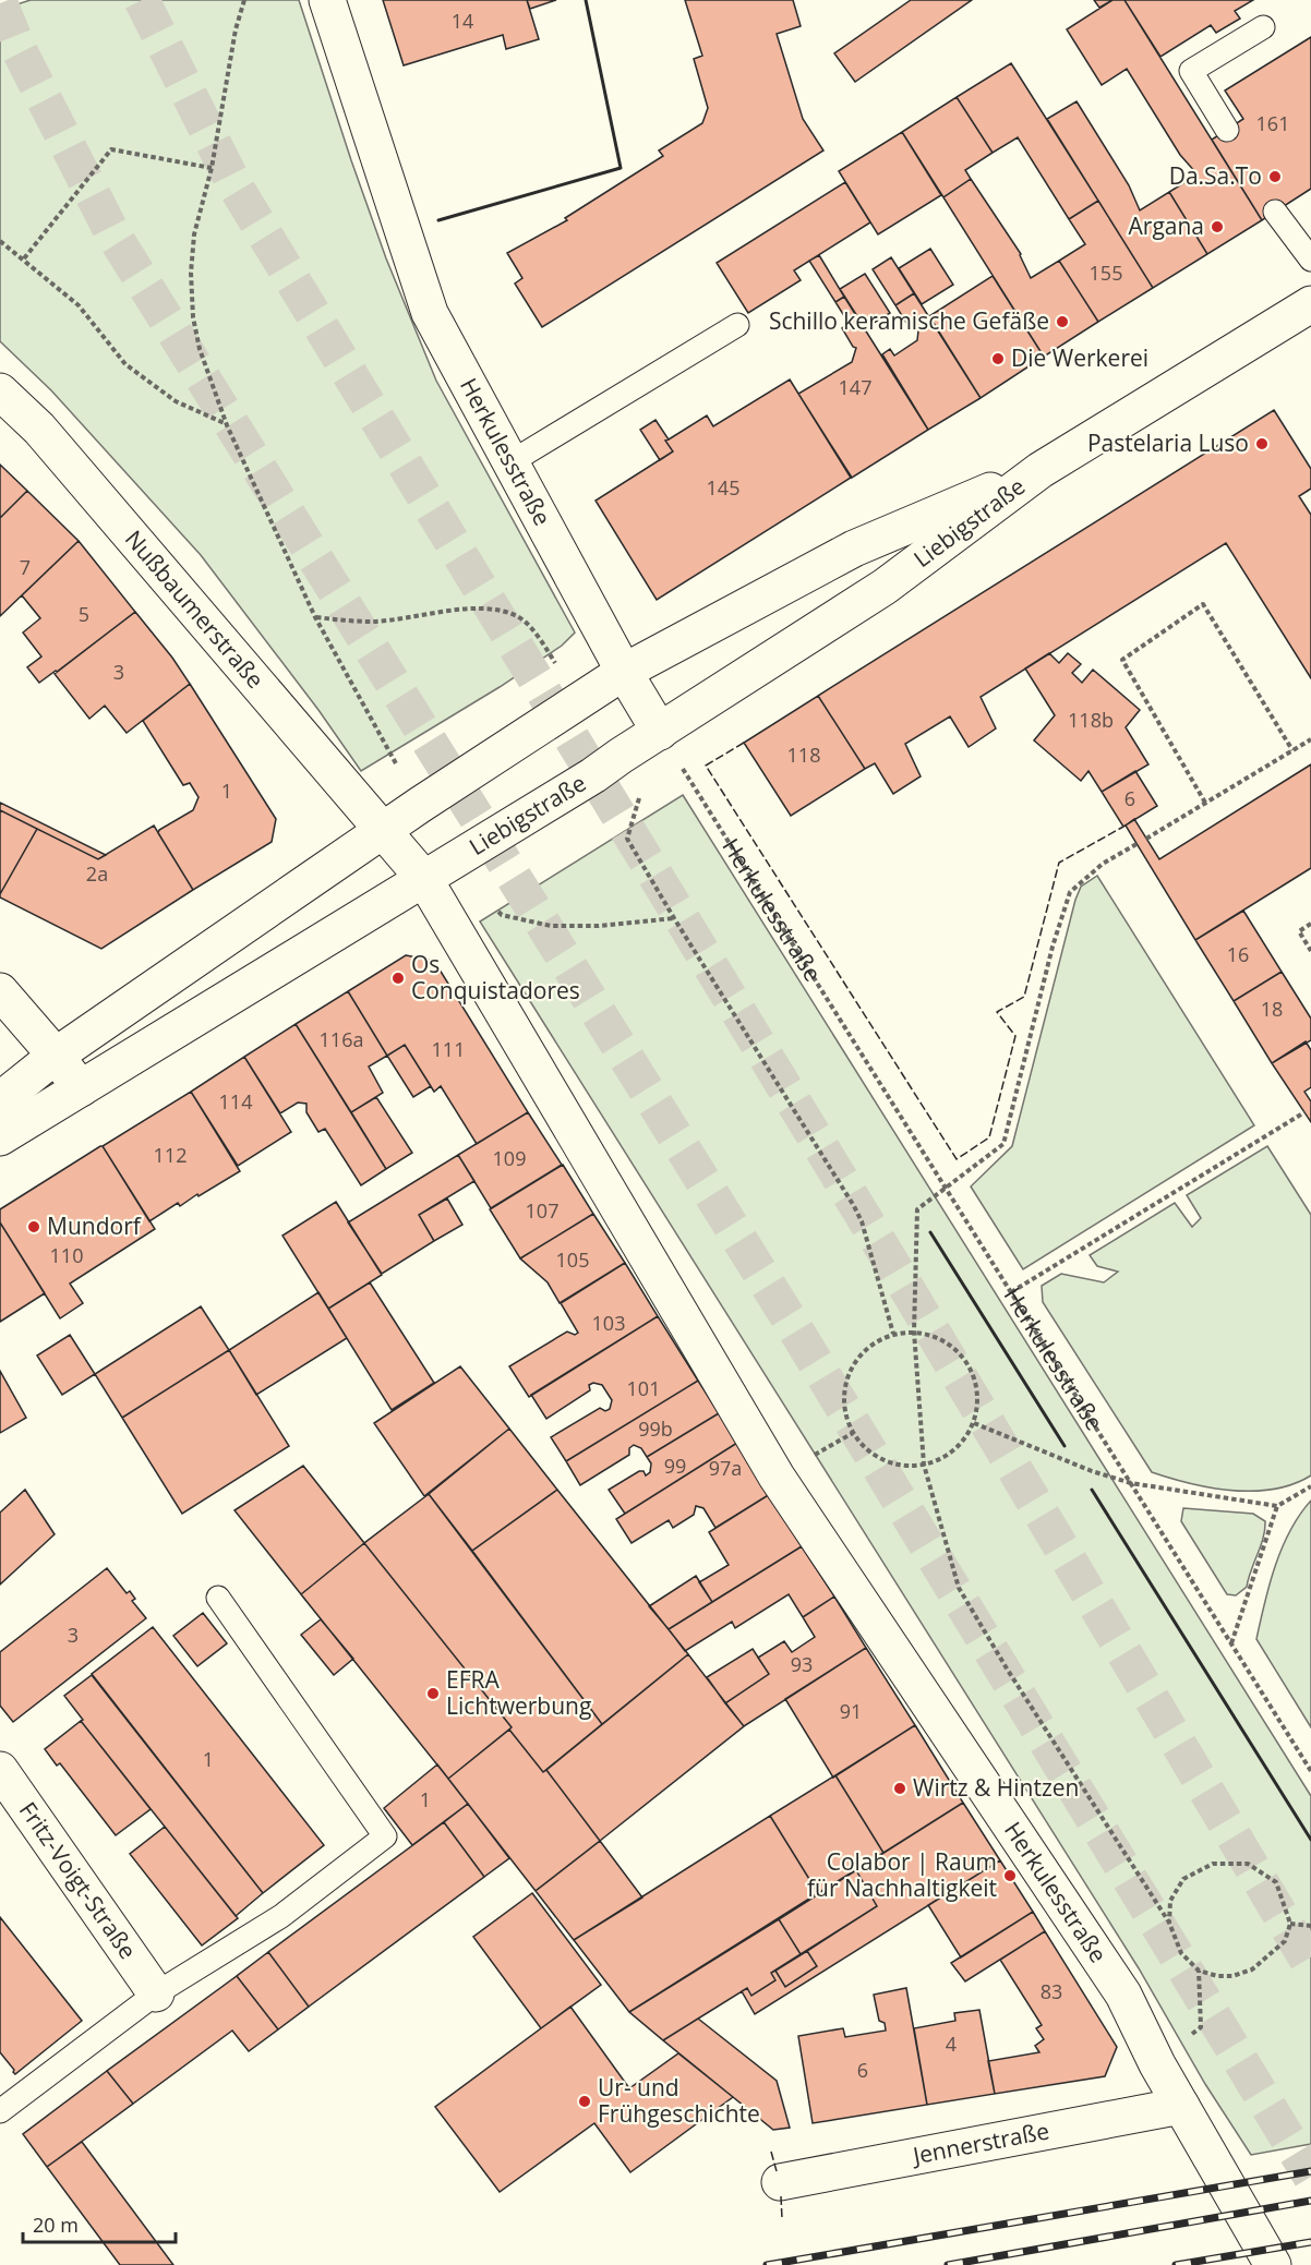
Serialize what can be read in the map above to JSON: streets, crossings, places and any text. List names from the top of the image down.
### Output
{
  "streets": {
    "street": [
      "Herkulesstraße",
      "Liebigstraße",
      "Nußbaumerstraße",
      "Fritz-Voigt-Straße",
      "Jennerstraße"
    ]
  },
  "crossings": [
    ["Herkulesstraße", "Liebigstraße"],
    ["Herkulesstraße", "Nußbaumerstraße"],
    ["Herkulesstraße", "Jennerstraße"],
    ["Liebigstraße", "Nußbaumerstraße"]
  ],
  "places": [
    "Da.Sa.To",
    "Argana",
    "Schillo keramische Gefäße",
    "Die Werkerei",
    "Pastelaria Luso",
    "Os Conquistadores",
    "Mundorf",
    "EFRA Lichtwerbung",
    "Wirtz & Hintzen",
    "Colabor | Raum für Nachhaltigkeit",
    "Ur- und Frühgeschichte"
  ],
  "house_numbers": [
    "14",
    "161",
    "155",
    "147",
    "145",
    "7",
    "5",
    "3",
    "118b",
    "118",
    "1",
    "6",
    "2a",
    "16",
    "18",
    "116a",
    "111",
    "114",
    "112",
    "109",
    "107",
    "110",
    "105",
    "103",
    "101",
    "99b",
    "99",
    "97a",
    "3",
    "93",
    "91",
    "1",
    "1",
    "83",
    "4",
    "6"
  ],
  "scale_bar": "20 m"
}
